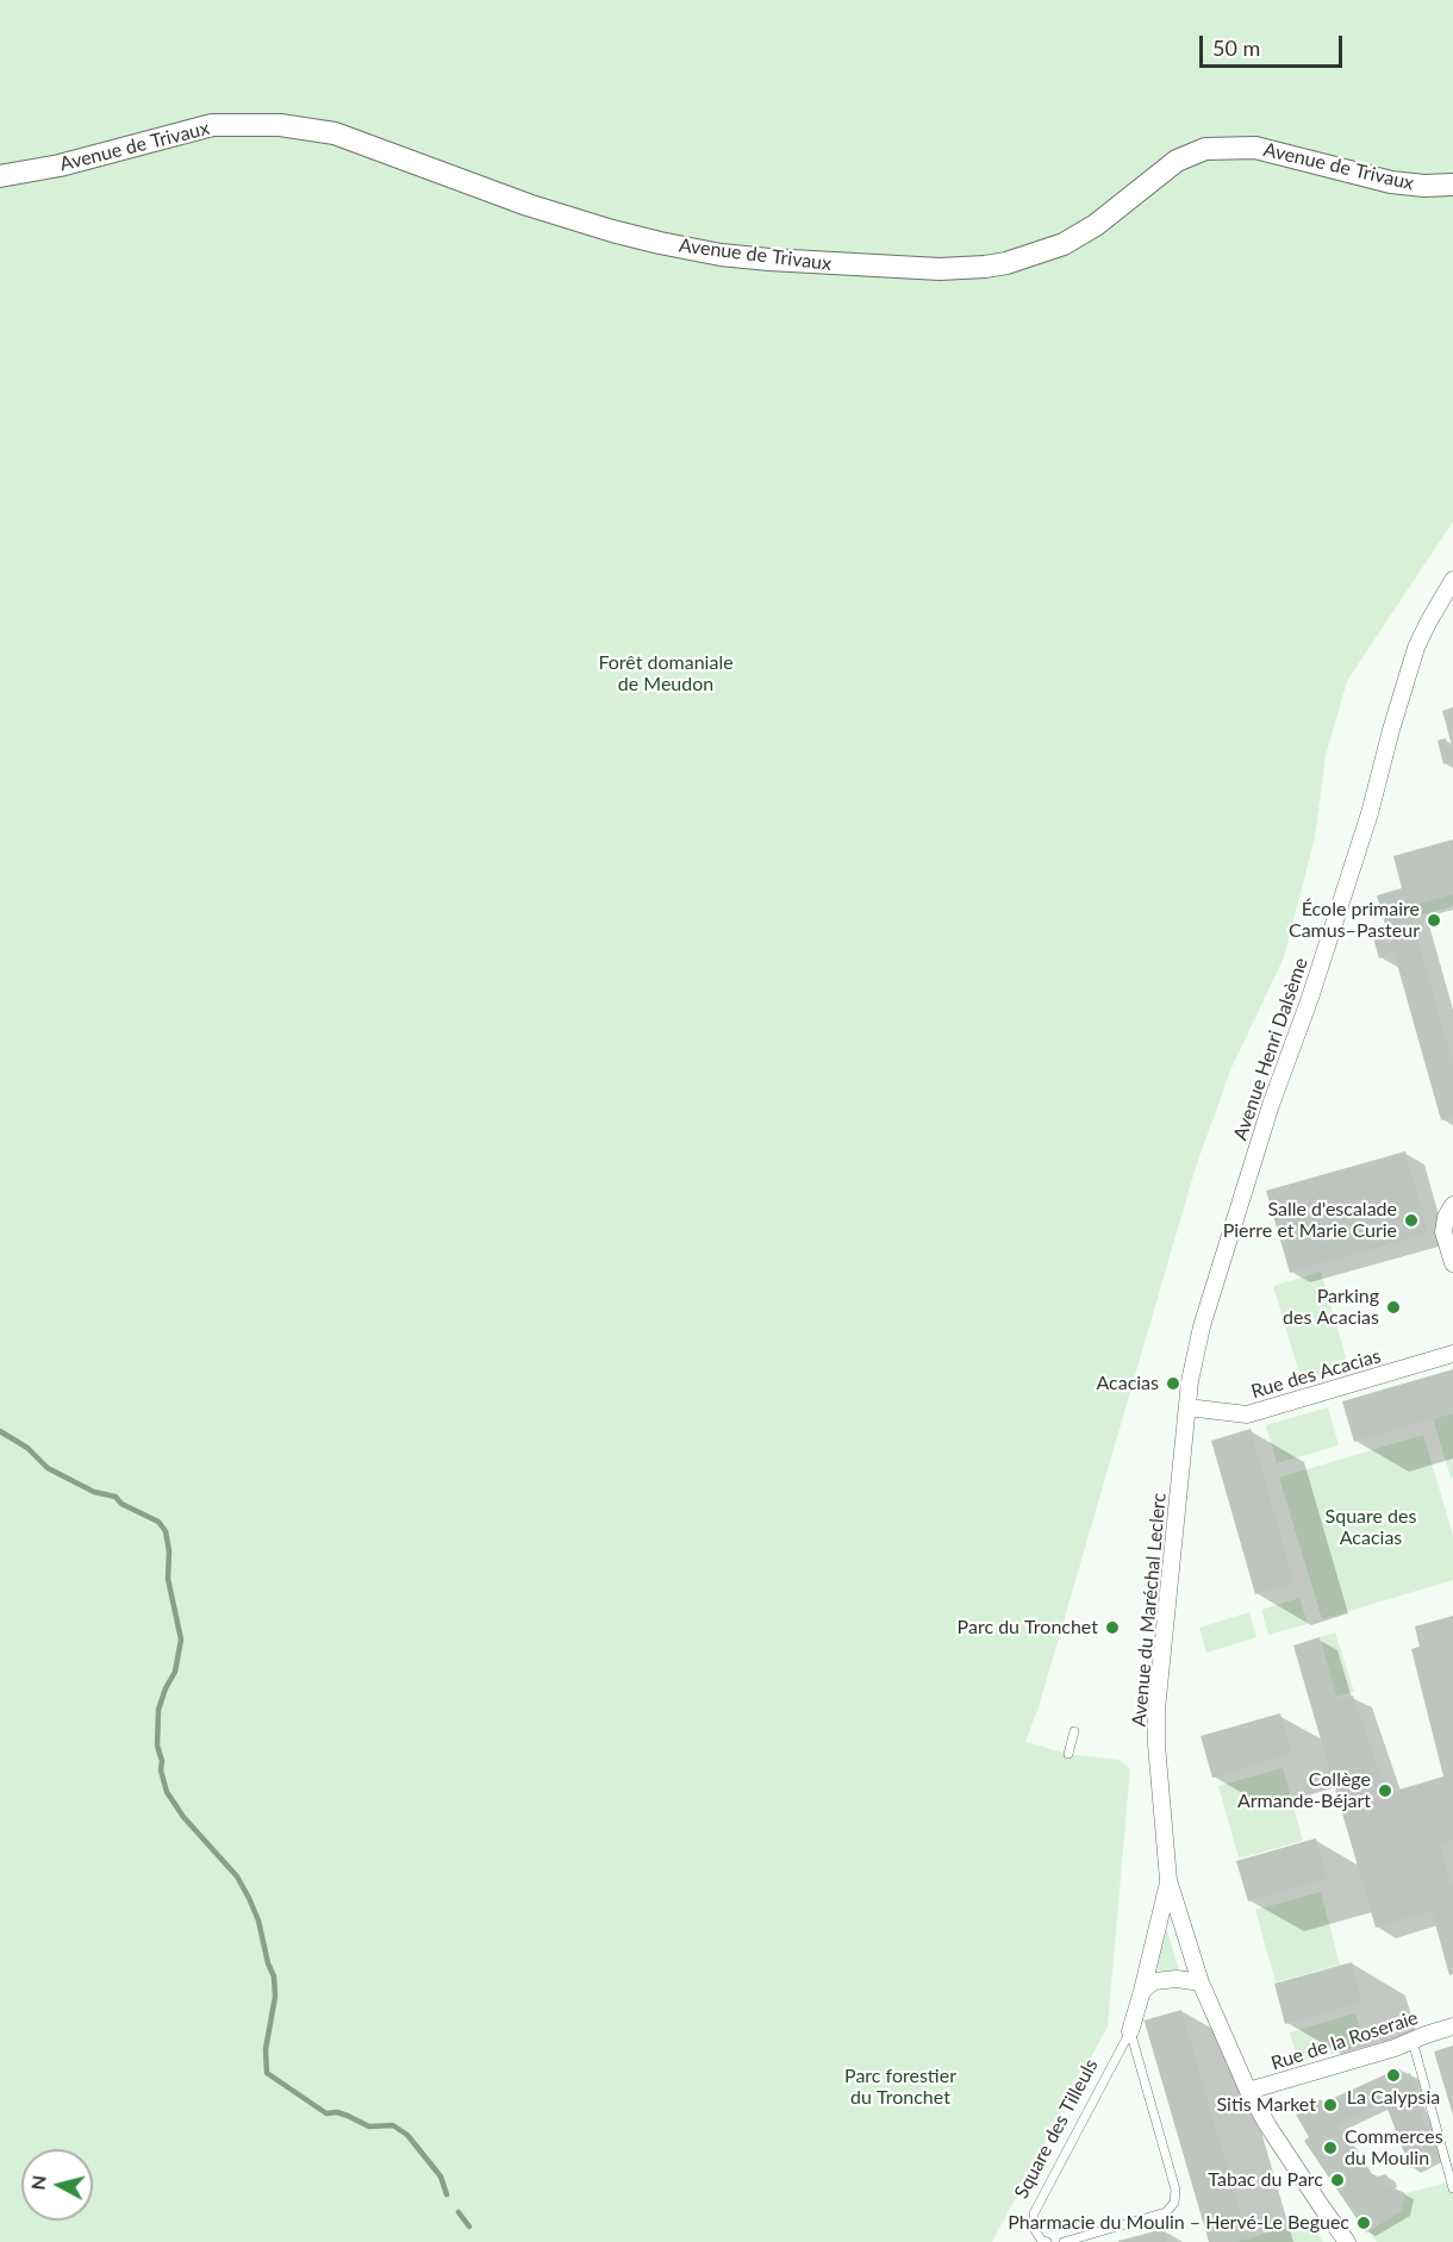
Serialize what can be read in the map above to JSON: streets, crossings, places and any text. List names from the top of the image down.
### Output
{
  "streets": {
    "main road": ["Avenue de Trivaux"],
    "street": [
      "Avenue Henri Dalsème",
      "Rue des Acacias",
      "Avenue du Maréchal Leclerc",
      "Rue de la Roseraie",
      "Square des Tilleuls"
    ]
  },
  "crossings": [
    ["Avenue Henri Dalsème", "Rue des Acacias"],
    ["Avenue Henri Dalsème", "Avenue du Maréchal Leclerc"],
    ["Rue des Acacias", "Avenue du Maréchal Leclerc"],
    ["Avenue du Maréchal Leclerc", "Rue de la Roseraie"],
    ["Avenue du Maréchal Leclerc", "Square des Tilleuls"]
  ],
  "parks": ["Forêt domaniale de Meudon", "Square des Acacias", "Parc forestier du Tronchet"],
  "places": [
    "École primaire Camus–Pasteur",
    "Salle d'escalade Pierre et Marie Curie",
    "Parking des Acacias",
    "Acacias",
    "Parc du Tronchet",
    "Collège Armande-Béjart",
    "La Calypsia",
    "Sitis Market",
    "Commerces du Moulin",
    "Tabac du Parc",
    "Pharmacie du Moulin – Hervé-Le Beguec"
  ],
  "scale_bar": "50 m",
  "north": "left"
}
